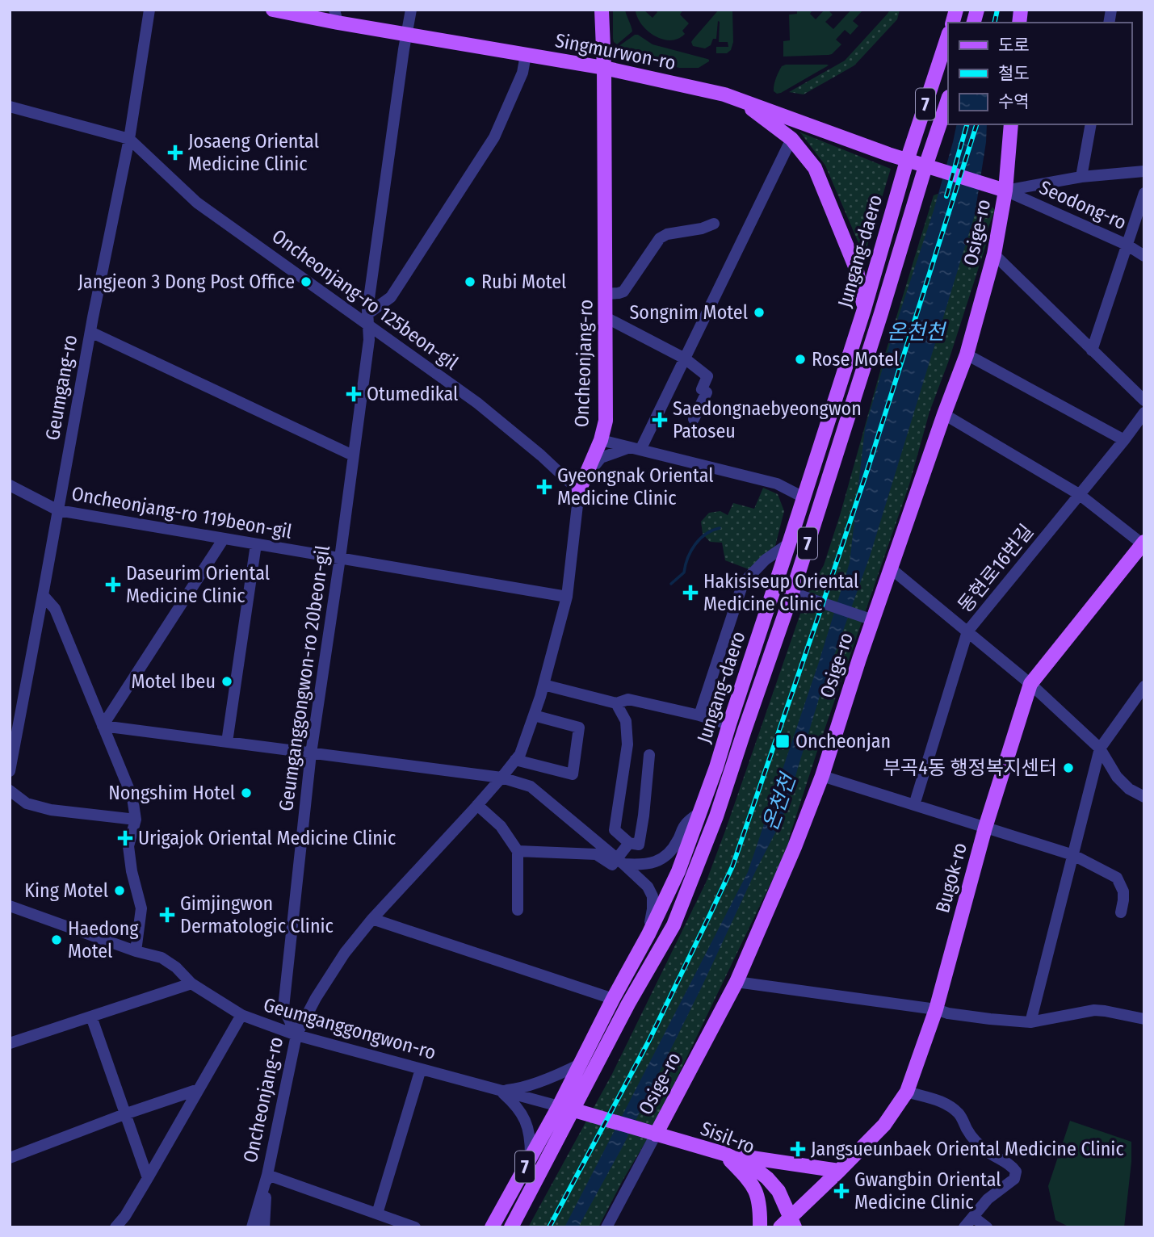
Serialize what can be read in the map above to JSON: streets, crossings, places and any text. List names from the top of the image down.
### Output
{
  "streets": {
    "main road": [
      "Singmurwon-ro",
      "7",
      "Osige-ro",
      "Jungang-daero",
      "Oncheonjang-ro",
      "Bugok-ro",
      "Sisil-ro"
    ],
    "street": [
      "Seodong-ro",
      "Oncheonjang-ro 125beon-gil",
      "Geumgang-ro",
      "Oncheonjang-ro 119beon-gil",
      "동현로16번길",
      "Geumganggongwon-ro 20beon-gil",
      "Geumganggongwon-ro"
    ]
  },
  "crossings": [
    ["Singmurwon-ro", "Seodong-ro"],
    ["Singmurwon-ro", "Osige-ro"],
    ["Singmurwon-ro", "Jungang-daero"],
    ["Singmurwon-ro", "Oncheonjang-ro"],
    ["Singmurwon-ro", "Geumganggongwon-ro 20beon-gil"],
    ["Seodong-ro", "Osige-ro"],
    ["Osige-ro", "Sisil-ro"],
    ["Jungang-daero", "Geumganggongwon-ro"],
    ["Jungang-daero", "Sisil-ro"],
    ["Oncheonjang-ro 125beon-gil", "Oncheonjang-ro"],
    ["Oncheonjang-ro 125beon-gil", "Geumgang-ro"],
    ["Oncheonjang-ro 125beon-gil", "Geumganggongwon-ro 20beon-gil"],
    ["Oncheonjang-ro", "Oncheonjang-ro 119beon-gil"],
    ["Oncheonjang-ro", "Geumganggongwon-ro 20beon-gil"],
    ["Oncheonjang-ro", "Geumganggongwon-ro"],
    ["Geumgang-ro", "Oncheonjang-ro 119beon-gil"],
    ["Oncheonjang-ro 119beon-gil", "Geumganggongwon-ro 20beon-gil"],
    ["Geumganggongwon-ro 20beon-gil", "Geumganggongwon-ro"],
    ["Bugok-ro", "Sisil-ro"]
  ],
  "water": ["온천천"],
  "places": {
    "health": [
      "Josaeng Oriental Medicine Clinic",
      "Otumedikal",
      "Saedongnaebyeongwon Patoseu",
      "Gyeongnak Oriental Medicine Clinic",
      "Daseurim Oriental Medicine Clinic",
      "Hakisiseup Oriental Medicine Clinic",
      "Urigajok Oriental Medicine Clinic",
      "Gimjingwon Dermatologic Clinic",
      "Jangsueunbaek Oriental Medicine Clinic",
      "Gwangbin Oriental Medicine Clinic"
    ],
    "other": [
      "Jangjeon 3 Dong Post Office",
      "Rubi Motel",
      "Songnim Motel",
      "Rose Motel",
      "Motel Ibeu",
      "부곡4동 행정복지센터",
      "Nongshim Hotel",
      "King Motel",
      "Haedong Motel"
    ],
    "transit": ["Oncheonjan"]
  },
  "legend": ["도로", "철도", "수역"]
}
